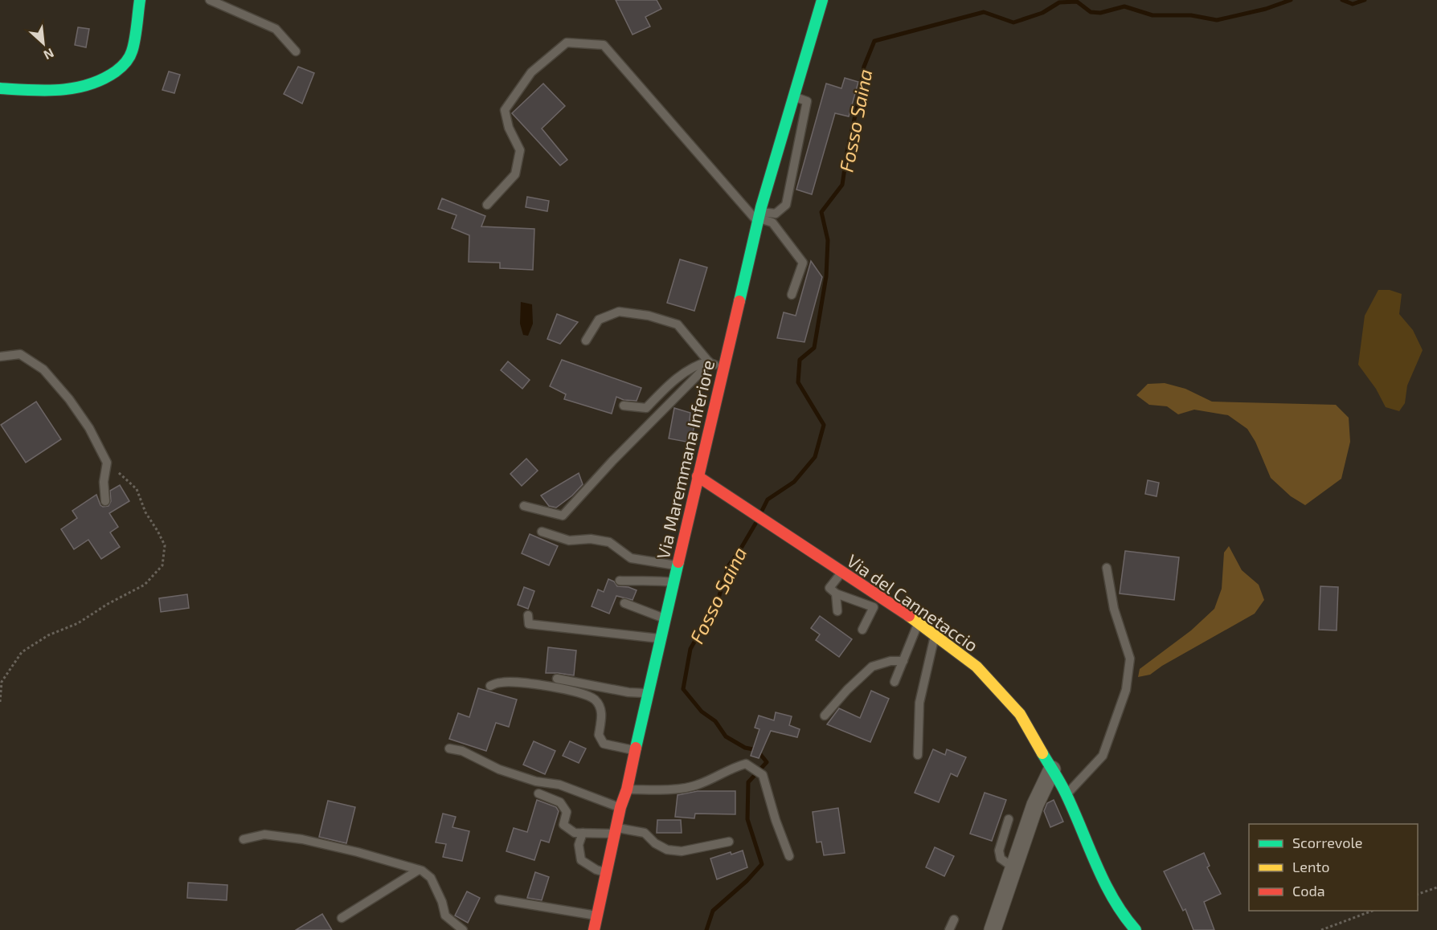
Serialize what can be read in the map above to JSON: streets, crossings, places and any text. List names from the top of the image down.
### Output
{
  "streets": {
    "main road": ["Via Maremmana Inferiore", "Via del Cannetaccio"]
  },
  "crossings": [
    ["Via Maremmana Inferiore", "Via del Cannetaccio"]
  ],
  "water": ["Fosso Saina"],
  "legend": ["Scorrevole", "Lento", "Coda"],
  "north": "bottom right"
}
